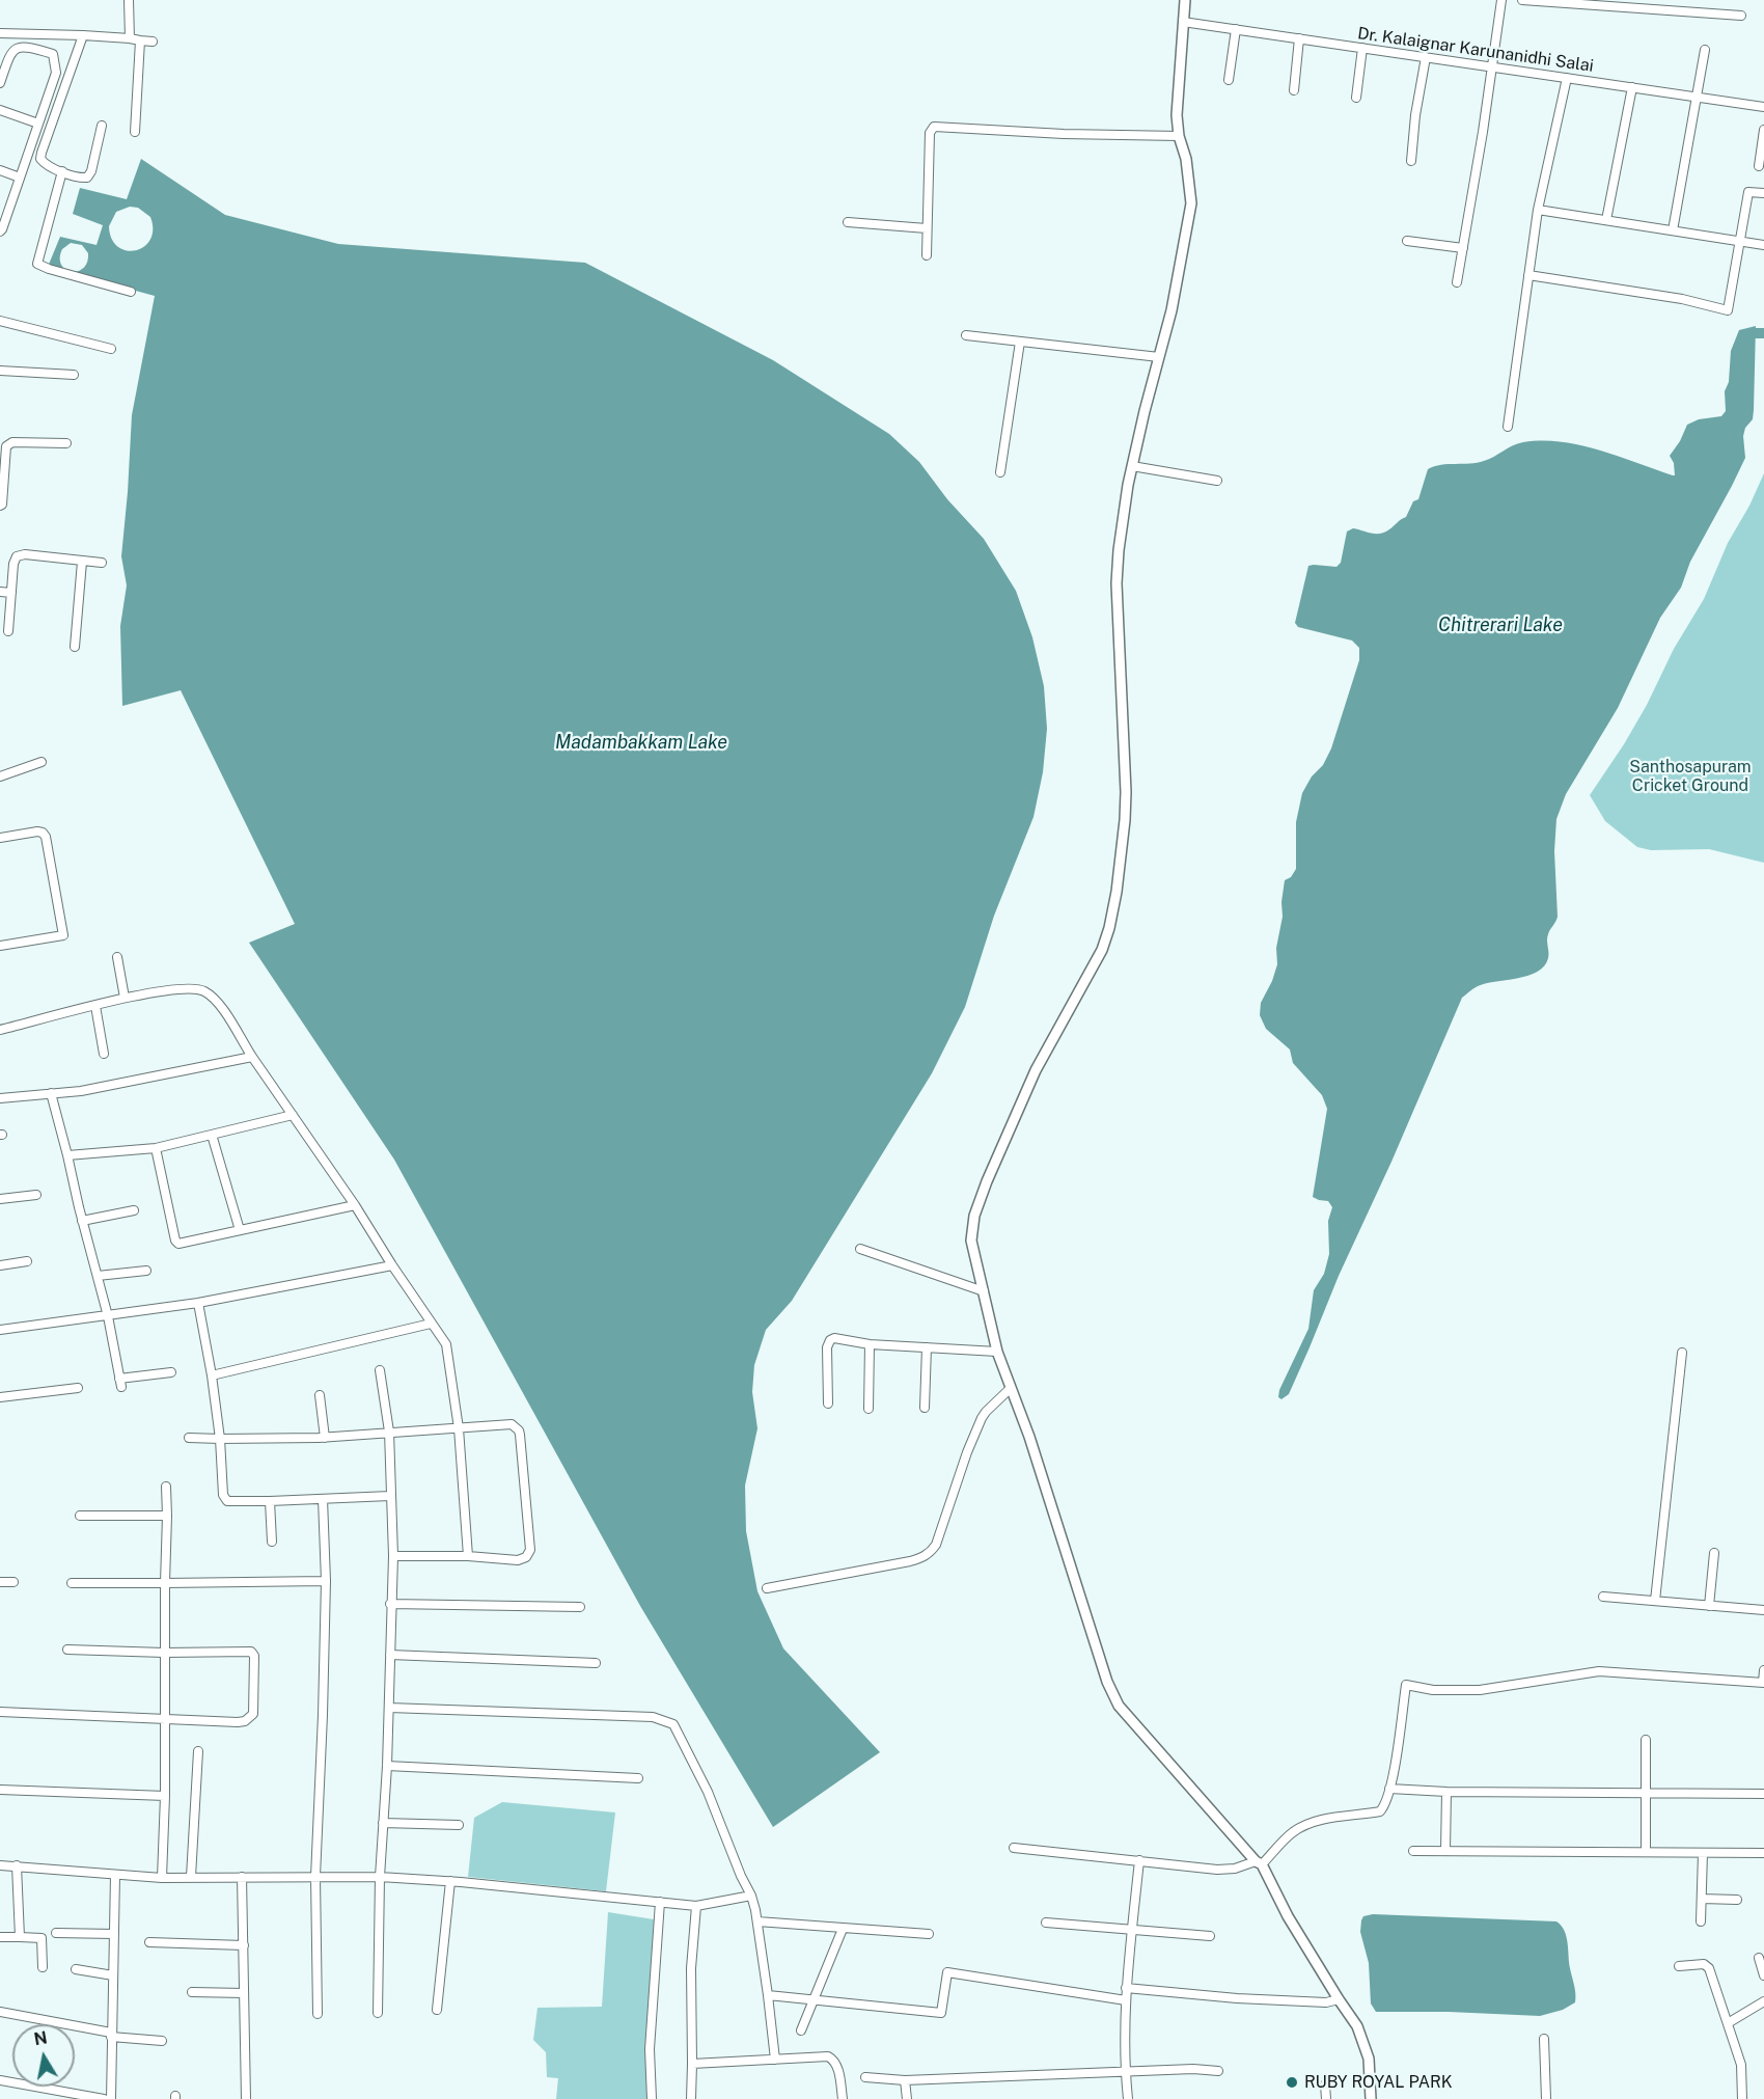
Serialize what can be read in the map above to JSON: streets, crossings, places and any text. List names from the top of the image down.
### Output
{
  "streets": {
    "street": ["Dr. Kalaignar Karunanidhi Salai"]
  },
  "water": ["Chitrerari Lake", "Madambakkam Lake"],
  "parks": ["Santhosapuram Cricket Ground"],
  "places": ["RUBY ROYAL PARK"],
  "north": "top"
}
